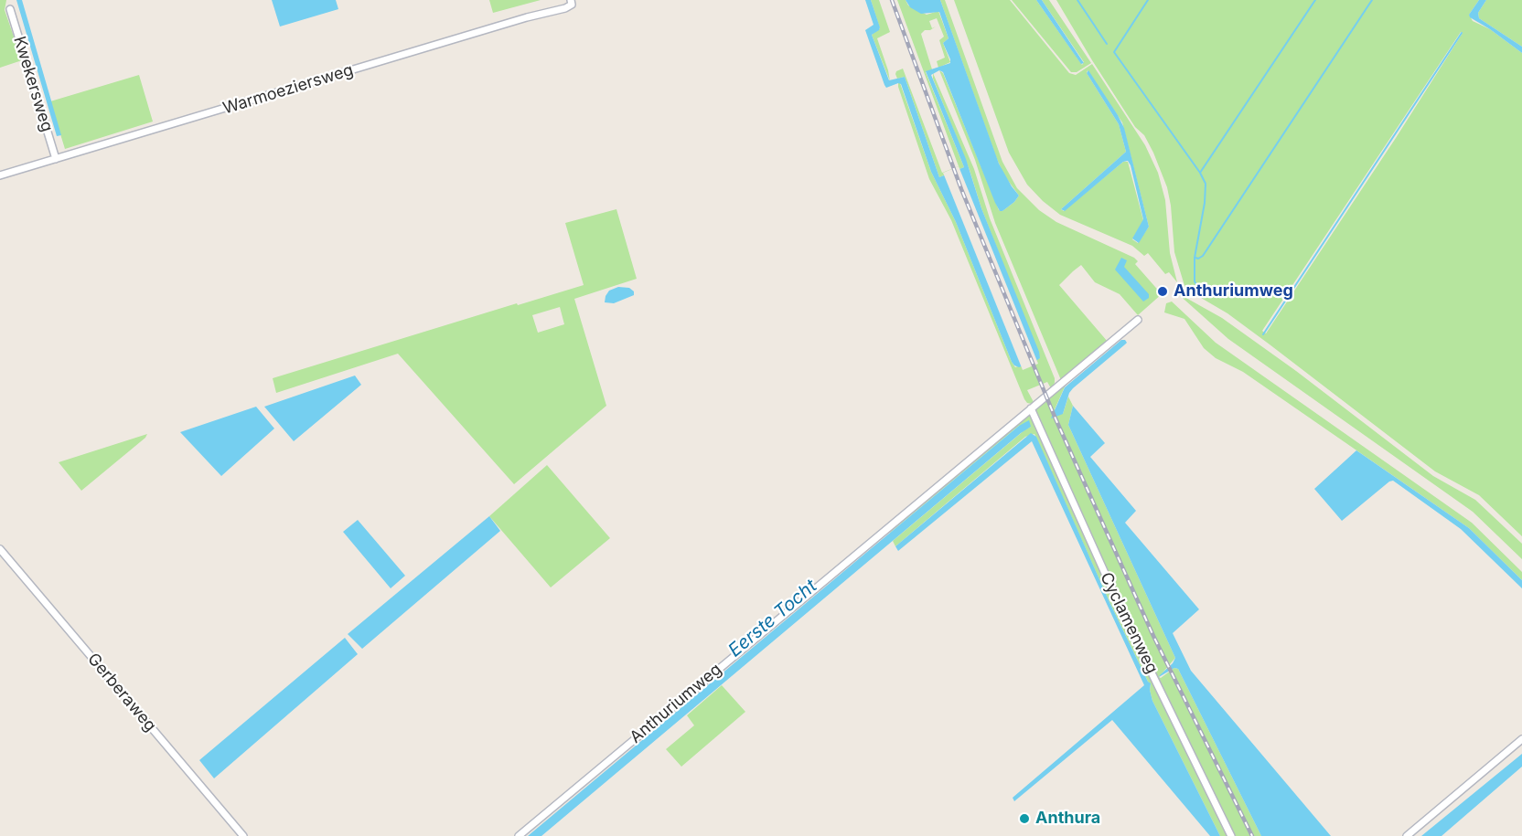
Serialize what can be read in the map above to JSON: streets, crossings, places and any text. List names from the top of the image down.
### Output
{
  "streets": {
    "street": [
      "Kwekersweg",
      "Warmoeziersweg",
      "Cyclamenweg",
      "Gerberaweg",
      "Anthuriumweg"
    ]
  },
  "crossings": [
    ["Kwekersweg", "Warmoeziersweg"],
    ["Cyclamenweg", "Anthuriumweg"]
  ],
  "water": ["Eerste Tocht"],
  "places": ["Anthuriumweg", "Anthura"]
}
